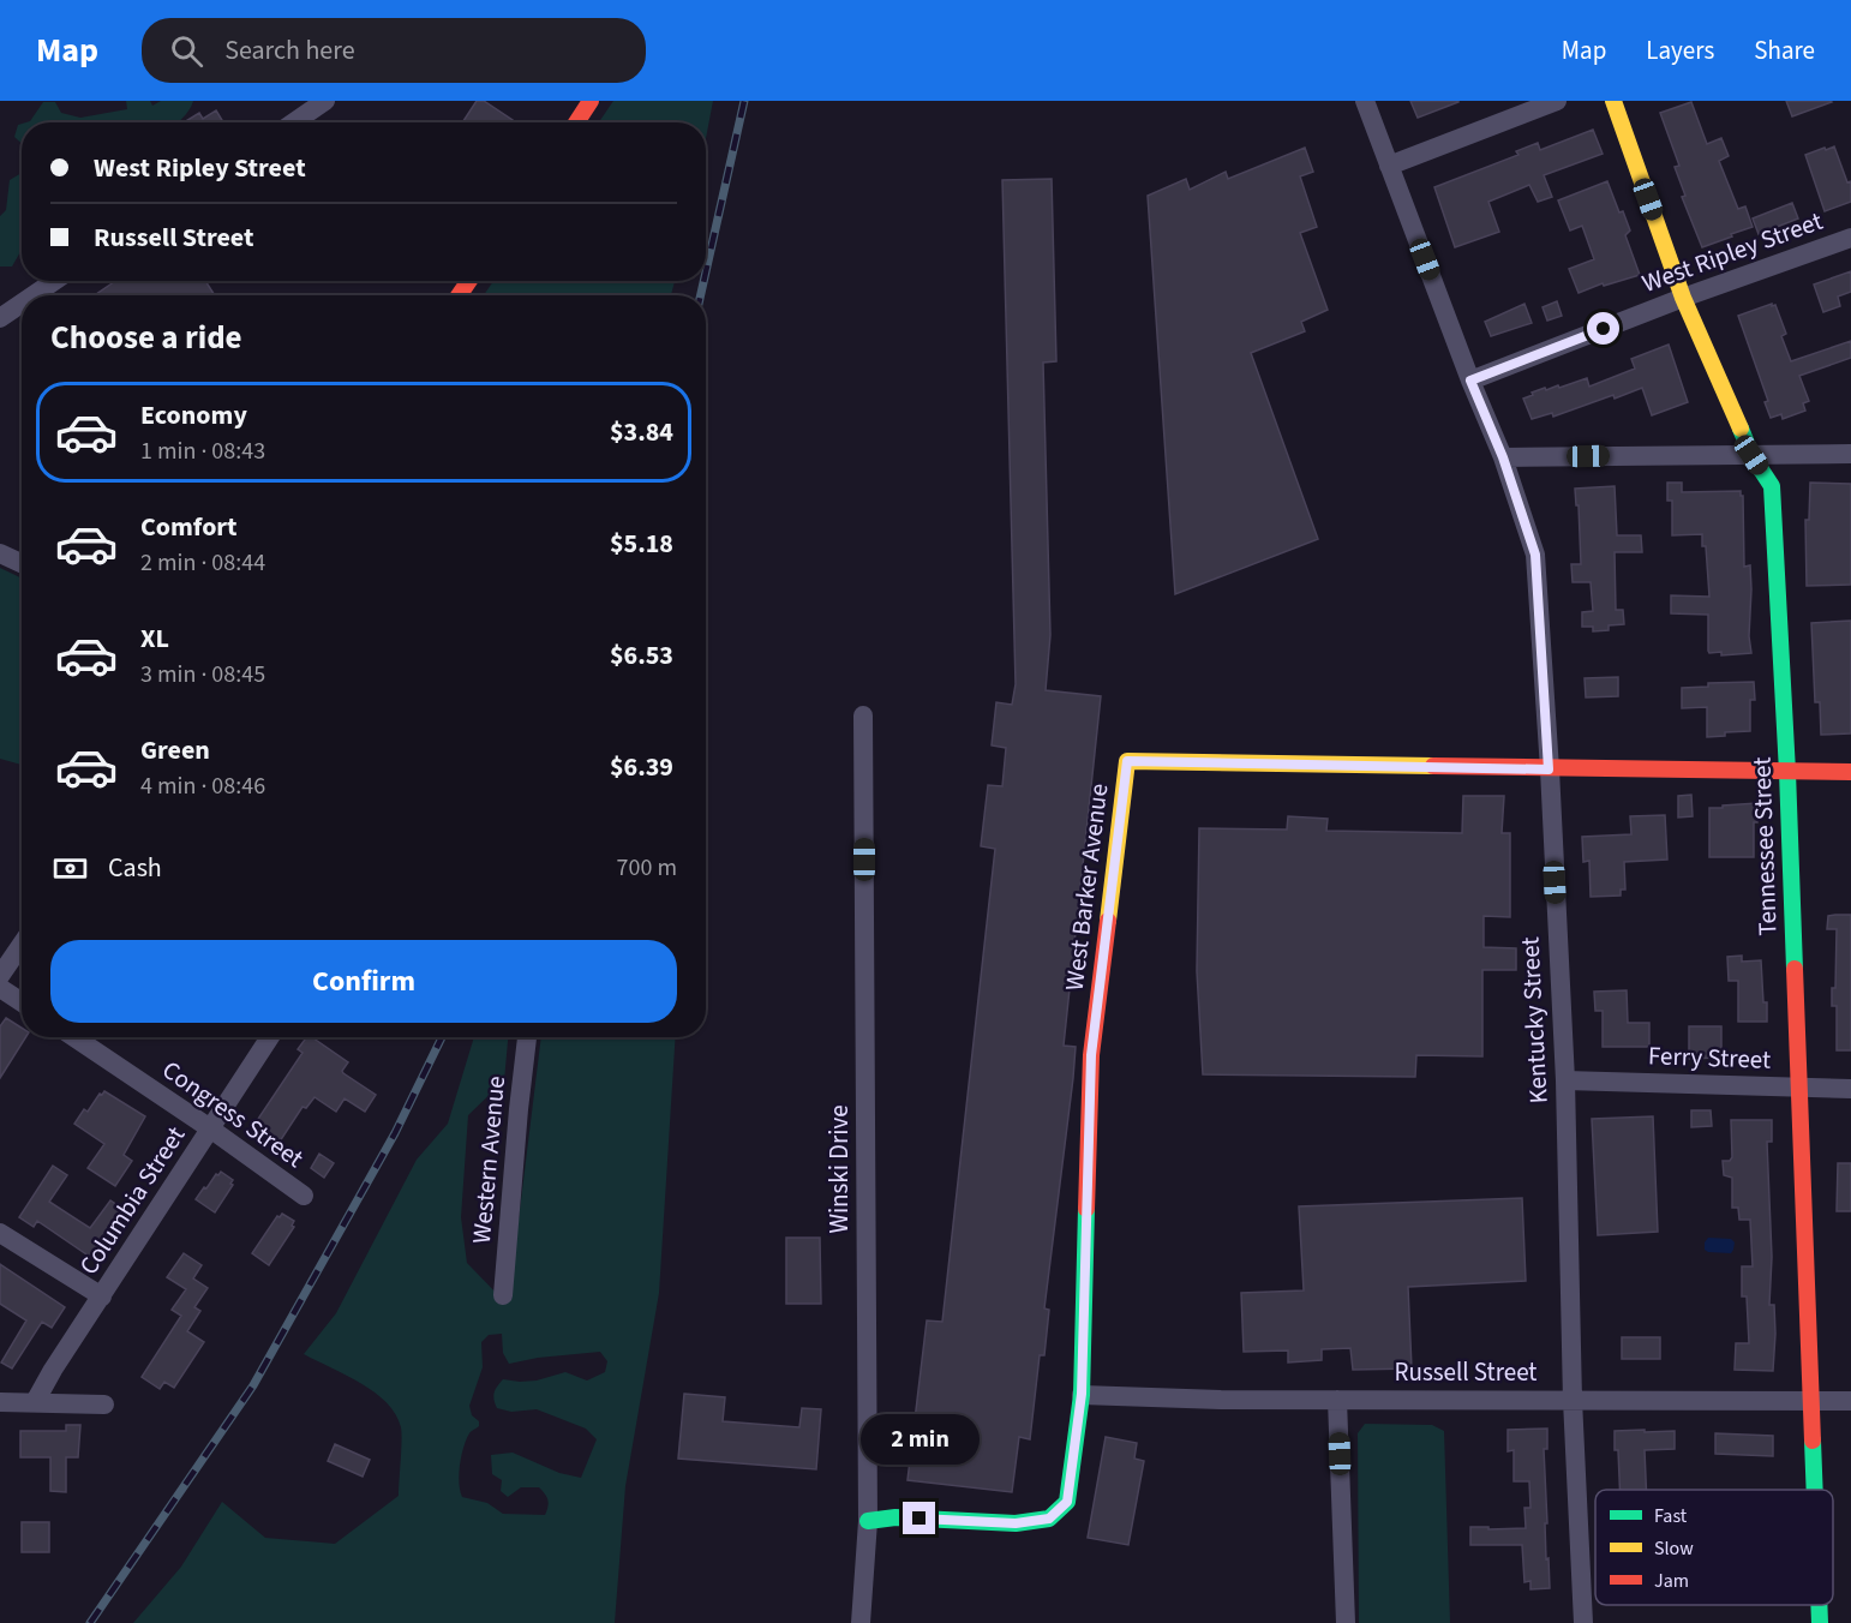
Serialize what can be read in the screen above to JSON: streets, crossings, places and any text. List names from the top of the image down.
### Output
{
  "streets": {
    "street": [
      "West Ripley Street",
      "Tennessee Street",
      "West Barker Avenue",
      "Kentucky Street",
      "Ferry Street",
      "Congress Street",
      "Western Avenue",
      "Winski Drive",
      "Columbia Street",
      "Russell Street"
    ]
  },
  "crossings": [
    ["West Ripley Street", "Tennessee Street"],
    ["West Ripley Street", "Kentucky Street"],
    ["Tennessee Street", "West Barker Avenue"],
    ["Tennessee Street", "Ferry Street"],
    ["Tennessee Street", "Russell Street"],
    ["West Barker Avenue", "Kentucky Street"],
    ["West Barker Avenue", "Winski Drive"],
    ["West Barker Avenue", "Russell Street"],
    ["Kentucky Street", "Ferry Street"],
    ["Kentucky Street", "Russell Street"],
    ["Congress Street", "Columbia Street"]
  ],
  "legend": ["Fast", "Slow", "Jam"],
  "page": {
    "header": "Map",
    "search": "Search here",
    "nav": ["Map", "Layers", "Share"],
    "banner": ["West Ripley Street", "Russell Street"],
    "heading": "Choose a ride",
    "list": [
      {
        "name": "Economy",
        "note": "1 min · 08:43",
        "value": "$3.84"
      },
      {
        "name": "Comfort",
        "note": "2 min · 08:44",
        "value": "$5.18"
      },
      {
        "name": "XL",
        "note": "3 min · 08:45",
        "value": "$6.53"
      },
      {
        "name": "Green",
        "note": "4 min · 08:46",
        "value": "$6.39"
      }
    ],
    "pay": ["Cash", "700 m"],
    "buttons": "Confirm",
    "bubble": "2 min"
  }
}
